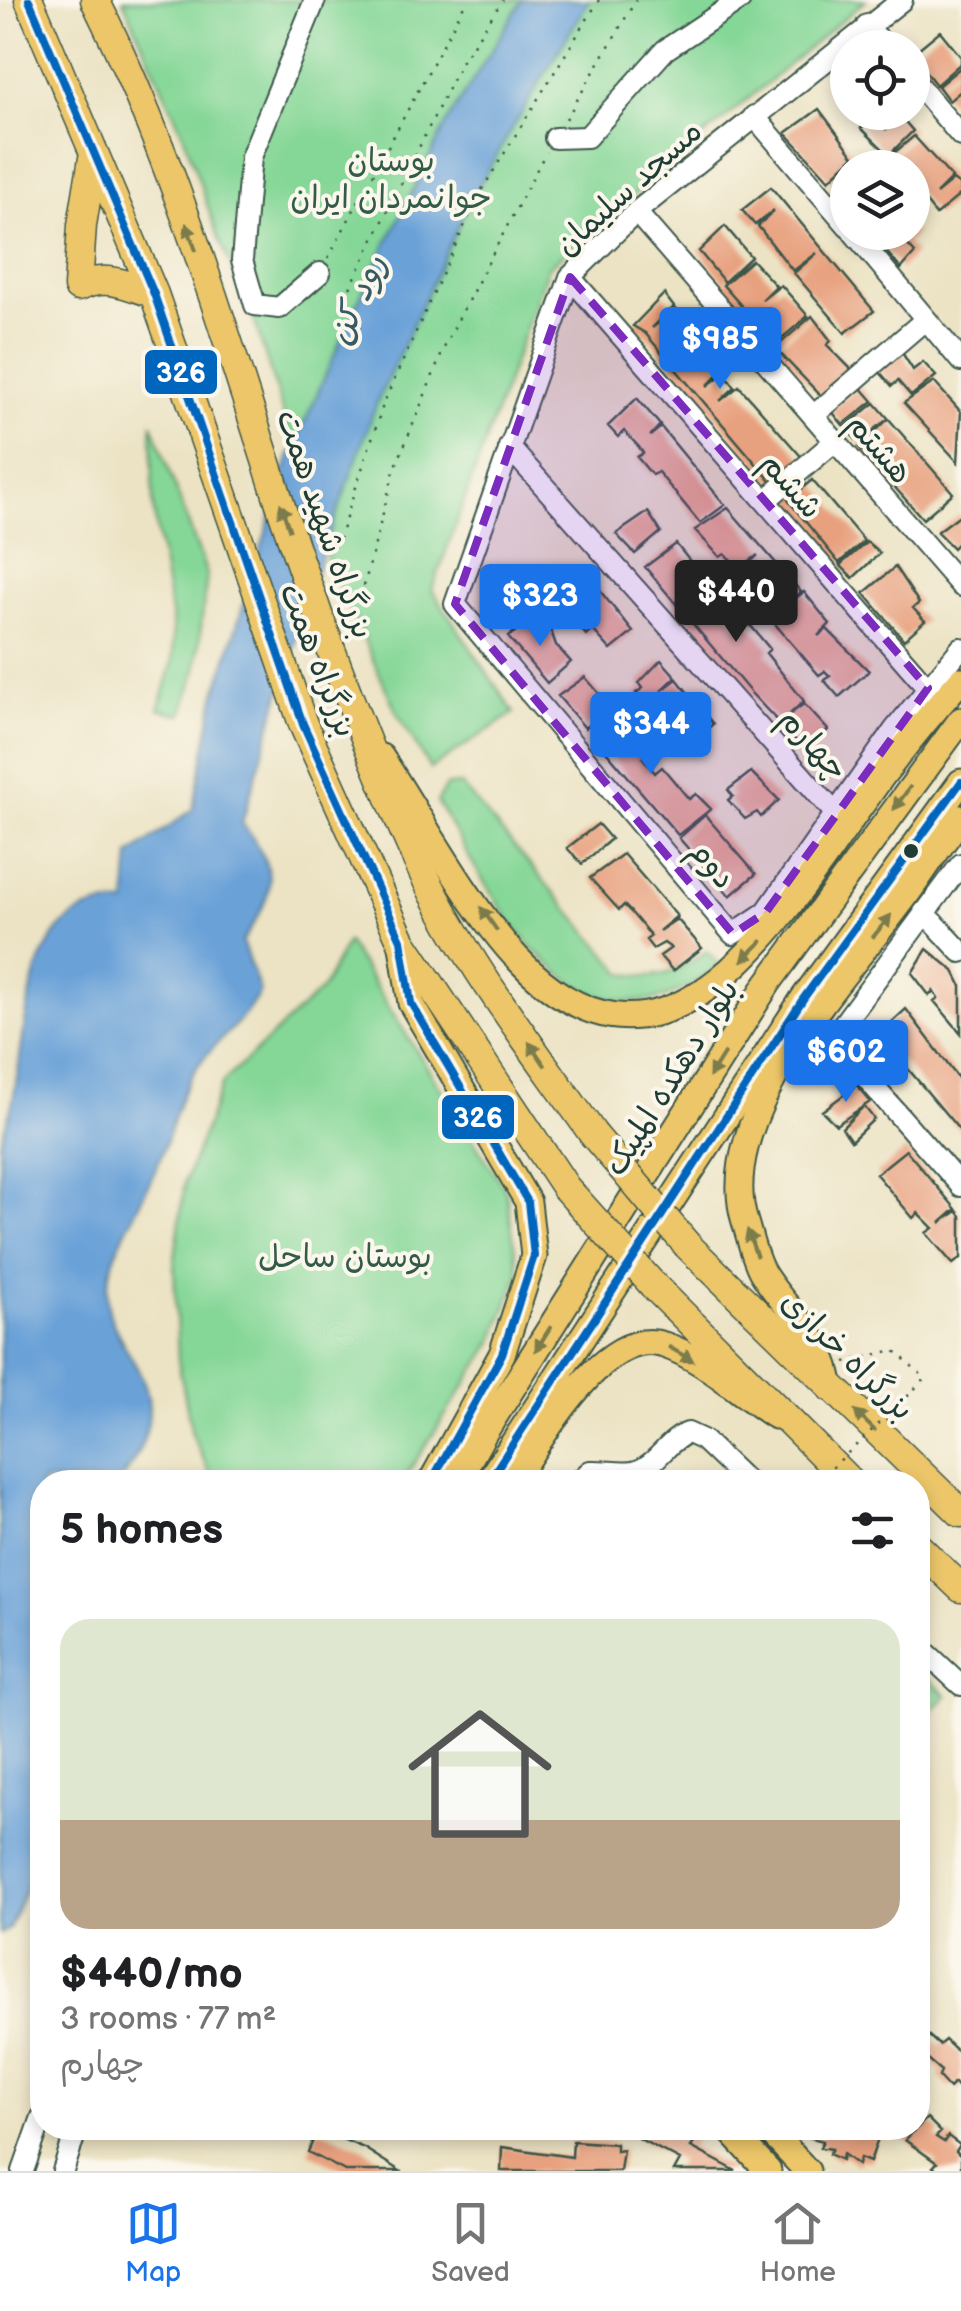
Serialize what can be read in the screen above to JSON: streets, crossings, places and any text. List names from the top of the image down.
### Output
{
  "streets": {
    "highway": ["بزرگراه شهید همت", "بزرگراه همت", "بزرگراه خرازی"],
    "main road": ["بلوار دهکده المپیک"],
    "street": [
      "مسجد سلیمان",
      "هشتم",
      "ششم",
      "چهارم",
      "دوم"
    ]
  },
  "crossings": [
    ["مسجد سلیمان", "هشتم"],
    ["مسجد سلیمان", "ششم"],
    ["مسجد سلیمان", "چهارم"],
    ["مسجد سلیمان", "دوم"],
    ["بزرگراه شهید همت", "بزرگراه همت"],
    ["بزرگراه همت", "بزرگراه خرازی"],
    ["چهارم", "دوم"]
  ],
  "one_way": ["بزرگراه شهید همت"],
  "water": ["رود کن"],
  "parks": ["بوستان جوانمردان ایران", "بوستان ساحل"],
  "lines": ["transit line 326"],
  "page": {
    "price": [
      "$985",
      "$440",
      "$323",
      "$344",
      "$602"
    ],
    "heading": "5 homes",
    "list": [
      {
        "name": "$440/mo",
        "note": "3 rooms · 77 m² · چهارم"
      }
    ],
    "tabs": ["Map", "Saved", "Home"]
  }
}
